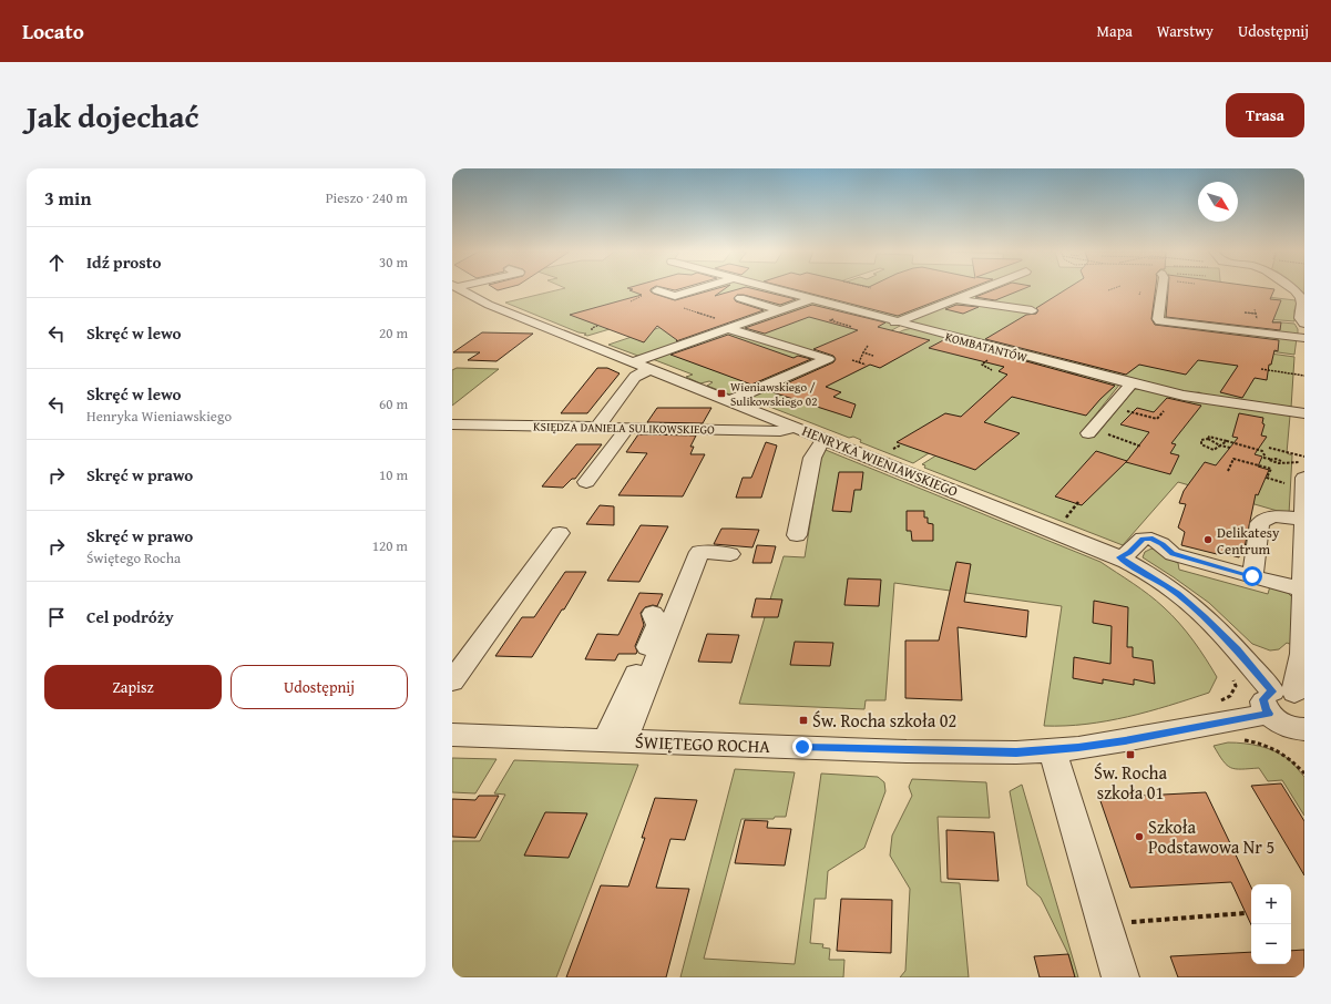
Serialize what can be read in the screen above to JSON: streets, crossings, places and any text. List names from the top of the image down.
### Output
{
  "streets": {
    "street": [
      "KOMBATANTÓW",
      "KSIĘDZA DANIELA SULIKOWSKIEGO",
      "HENRYKA WIENIAWSKIEGO",
      "ŚWIĘTEGO ROCHA"
    ]
  },
  "crossings": [
    ["KSIĘDZA DANIELA SULIKOWSKIEGO", "HENRYKA WIENIAWSKIEGO"],
    ["HENRYKA WIENIAWSKIEGO", "ŚWIĘTEGO ROCHA"]
  ],
  "places": {
    "transit": ["Wieniawskiego / Sulikowskiego 02", "Św. Rocha szkoła 02", "Św. Rocha szkoła 01"],
    "other": ["Delikatesy Centrum", "Szkoła Podstawowa Nr 5"]
  },
  "north": "bottom right",
  "page": {
    "header": "Locato",
    "nav": ["Mapa", "Warstwy", "Udostępnij"],
    "title": "Jak dojechać",
    "buttons": [
      "Trasa",
      ["Zapisz", "Udostępnij"]
    ],
    "heading": ["3 min", "Pieszo · 240 m"],
    "list": [
      ["Idź prosto", "30 m"],
      ["Skręć w lewo", "20 m"],
      ["Skręć w lewo", "Henryka Wieniawskiego", "60 m"],
      ["Skręć w prawo", "10 m"],
      ["Skręć w prawo", "Świętego Rocha", "120 m"],
      "Cel podróży"
    ],
    "map_buttons": ["+", "−"]
  }
}
